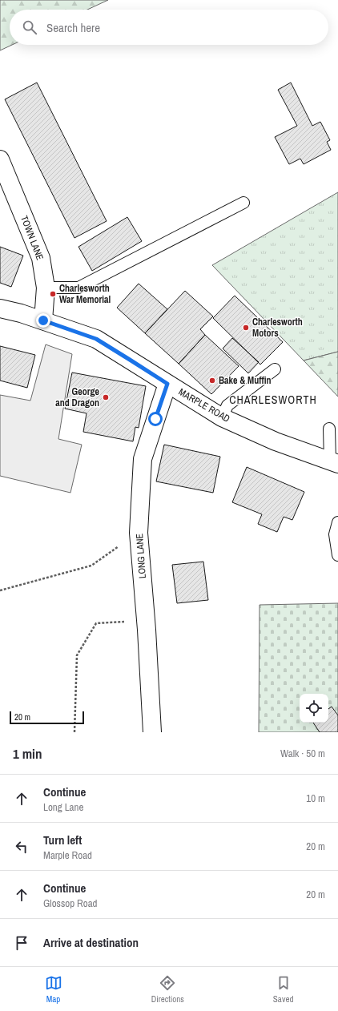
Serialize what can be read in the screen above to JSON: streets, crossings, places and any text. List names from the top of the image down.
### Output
{
  "streets": {
    "street": ["TOWN LANE", "MARPLE ROAD", "LONG LANE"]
  },
  "crossings": [
    ["TOWN LANE", "MARPLE ROAD"],
    ["MARPLE ROAD", "LONG LANE"]
  ],
  "districts": ["CHARLESWORTH"],
  "places": [
    "Charlesworth War Memorial",
    "Charlesworth Motors",
    "Bake & Muffin",
    "George and Dragon"
  ],
  "scale_bar": "20 m",
  "page": {
    "search": "Search here",
    "scale": "20 m",
    "heading": ["1 min", "Walk · 50 m"],
    "list": [
      ["Continue", "Long Lane", "10 m"],
      ["Turn left", "Marple Road", "20 m"],
      ["Continue", "Glossop Road", "20 m"],
      "Arrive at destination"
    ],
    "nav": ["Map", "Directions", "Saved"]
  }
}
